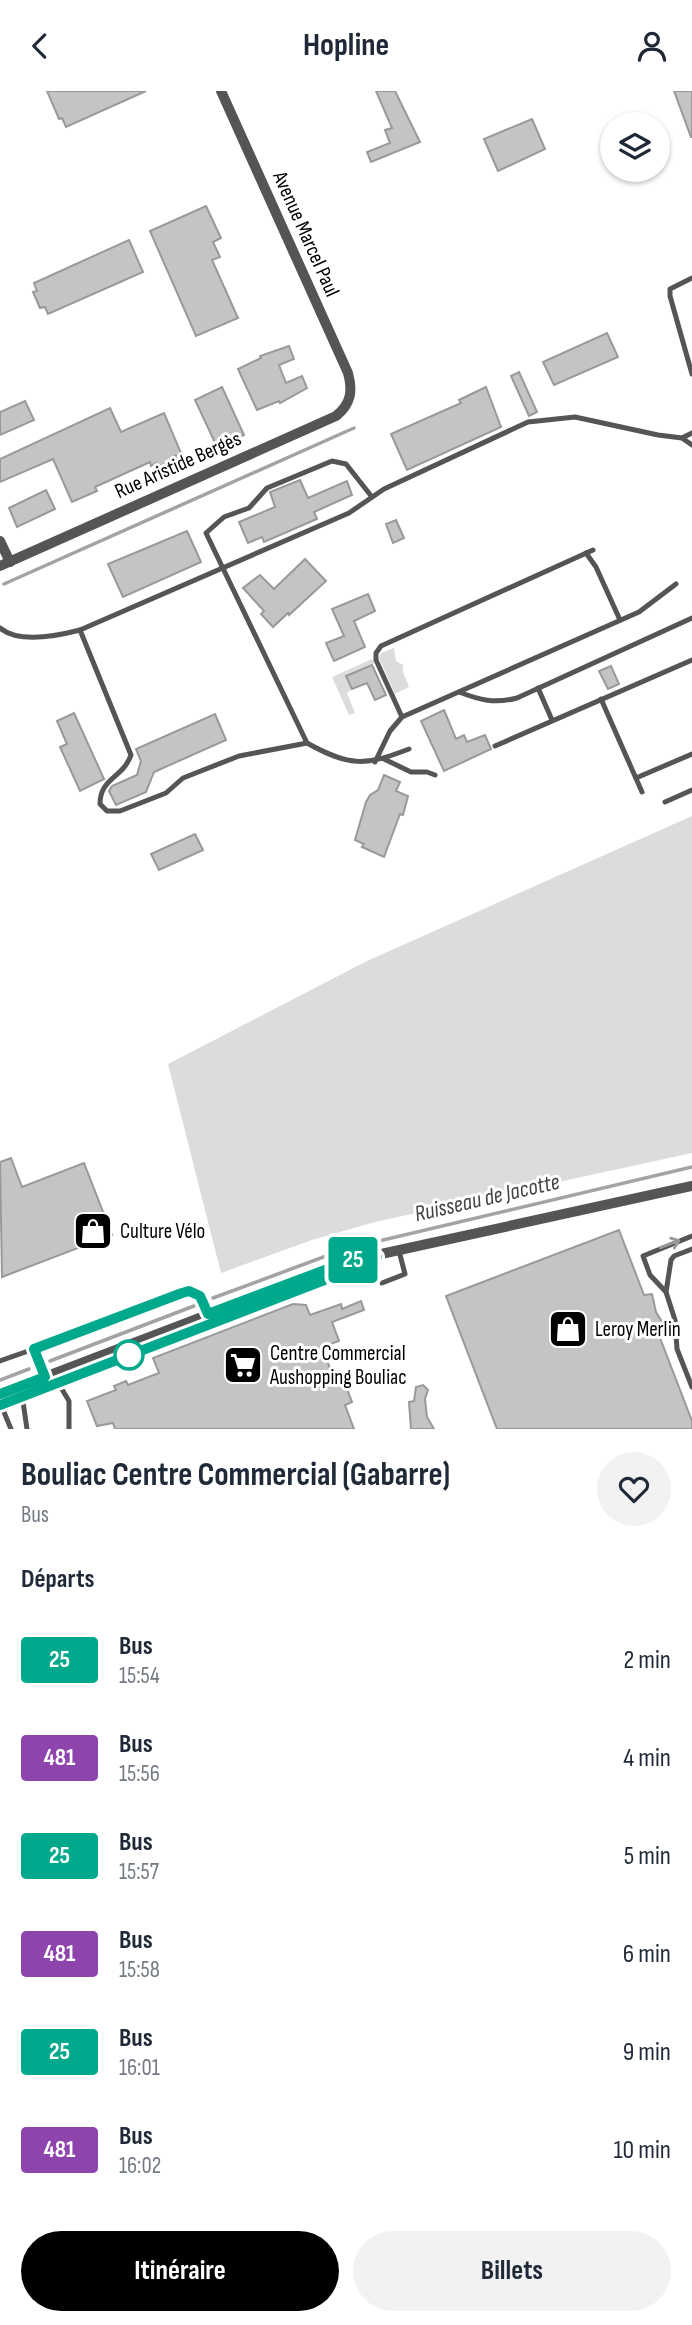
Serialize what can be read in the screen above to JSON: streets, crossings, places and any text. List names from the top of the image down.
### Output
{
  "streets": {
    "street": ["Avenue Marcel Paul", "Rue Aristide Bergès"]
  },
  "crossings": [
    ["Avenue Marcel Paul", "Rue Aristide Bergès"]
  ],
  "water": ["Ruisseau de Jacotte"],
  "places": {
    "shop": ["Culture Vélo", "Leroy Merlin"],
    "supermarket": ["Centre Commercial Aushopping Bouliac"]
  },
  "lines": ["bus line 25"],
  "page": {
    "header": "Hopline",
    "on_map": "25",
    "heading": [
      ["Bouliac Centre Commercial (Gabarre)", "Bus"],
      "Départs"
    ],
    "list": [
      {
        "mark": "25",
        "name": "Bus",
        "note": "15:54",
        "value": "2 min"
      },
      {
        "mark": "481",
        "name": "Bus",
        "note": "15:56",
        "value": "4 min"
      },
      {
        "mark": "25",
        "name": "Bus",
        "note": "15:57",
        "value": "5 min"
      },
      {
        "mark": "481",
        "name": "Bus",
        "note": "15:58",
        "value": "6 min"
      },
      {
        "mark": "25",
        "name": "Bus",
        "note": "16:01",
        "value": "9 min"
      },
      {
        "mark": "481",
        "name": "Bus",
        "note": "16:02",
        "value": "10 min"
      }
    ],
    "buttons": ["Itinéraire", "Billets"]
  }
}
